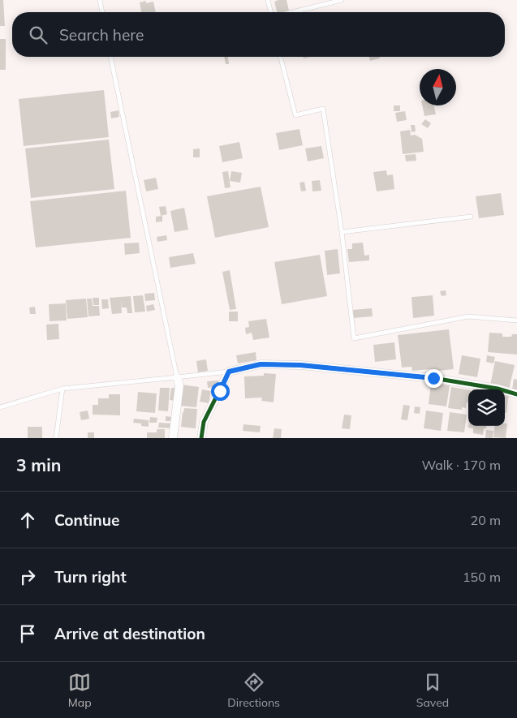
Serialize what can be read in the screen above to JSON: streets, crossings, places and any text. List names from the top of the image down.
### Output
{
  "north": "top",
  "page": {
    "search": "Search here",
    "heading": ["3 min", "Walk · 170 m"],
    "list": [
      ["Continue", "20 m"],
      ["Turn right", "150 m"],
      "Arrive at destination"
    ],
    "nav": ["Map", "Directions", "Saved"]
  }
}
